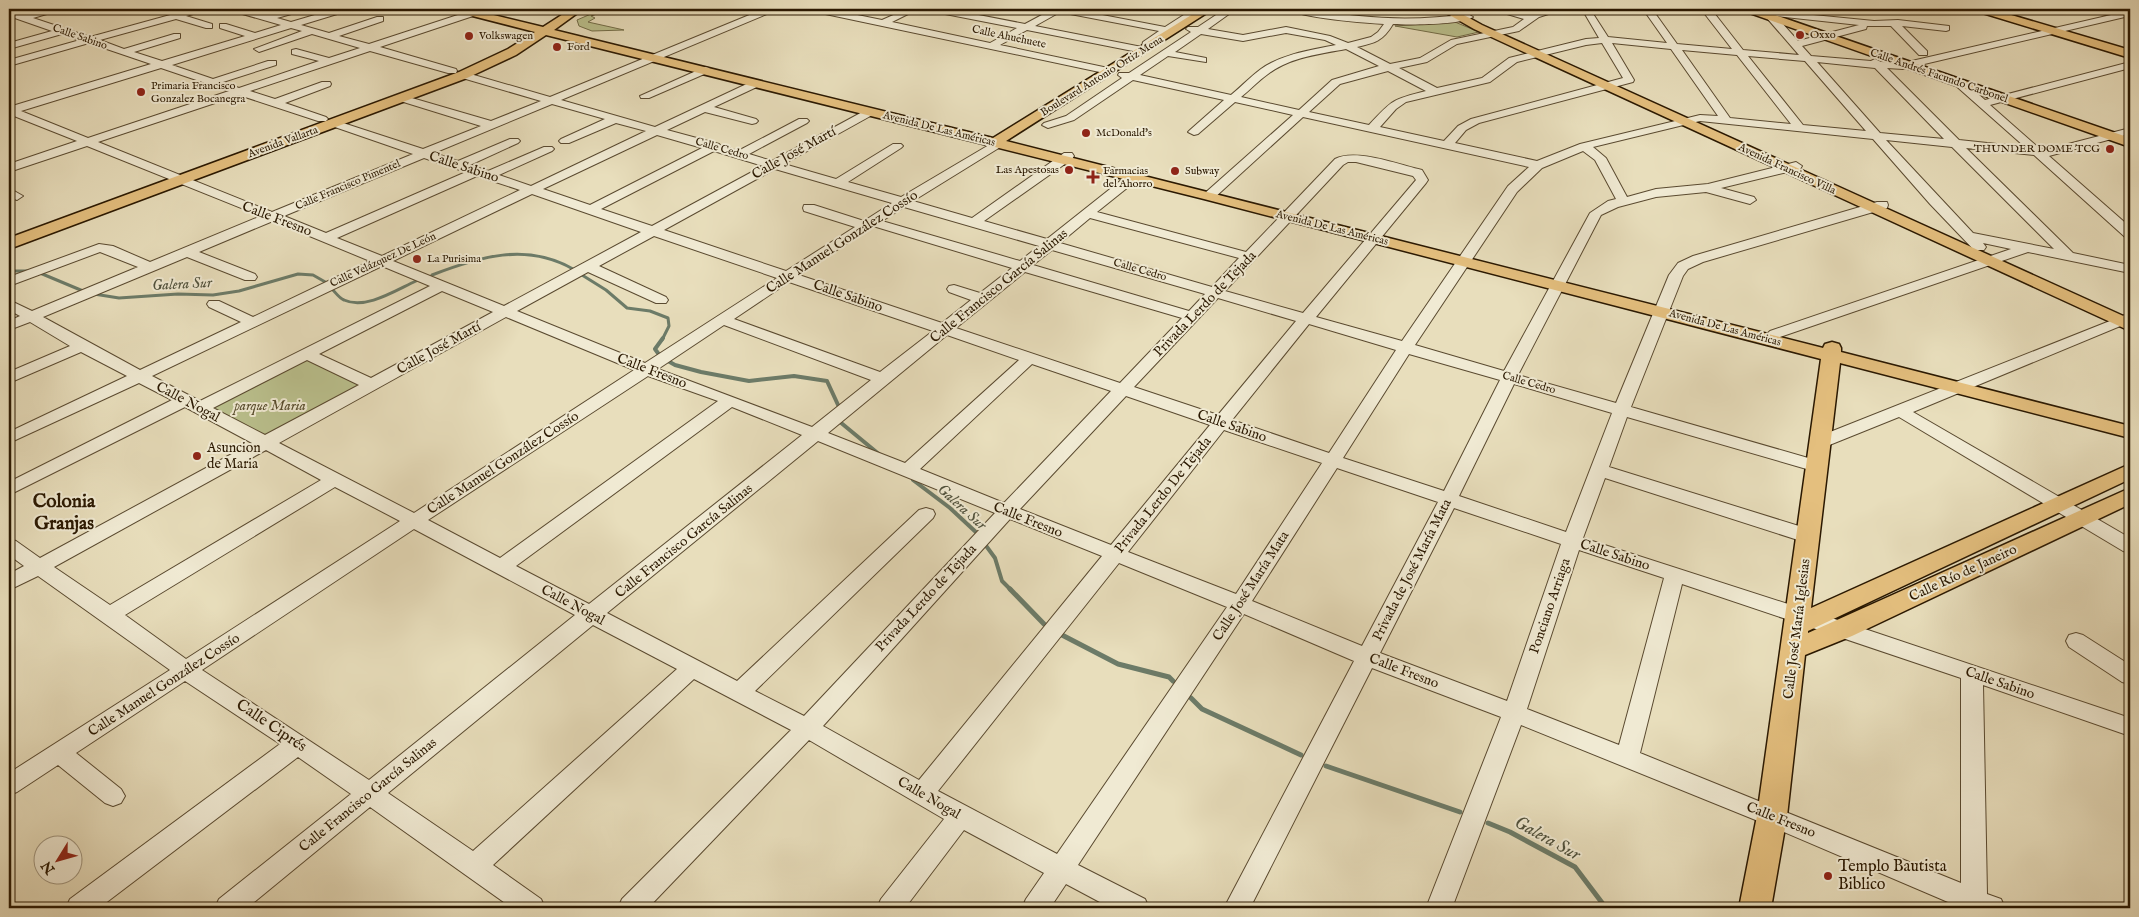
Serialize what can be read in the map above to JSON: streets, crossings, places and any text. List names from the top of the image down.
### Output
{
  "streets": {
    "main road": [
      "Boulevard Antonio Ortiz Mena",
      "Calle Andrés Facundo Carbonel",
      "Avenida De Las Américas",
      "Avenida Vallarta",
      "Avenida Francisco Villa",
      "Calle Río de Janeiro",
      "Calle José María Iglesias"
    ],
    "street": [
      "Calle Sabino",
      "Calle Ahuehuete",
      "Calle Cedro",
      "Calle José Martí",
      "Calle Francisco Pimentel",
      "Calle Fresno",
      "Calle Manuel González Cossío",
      "Calle Velázquez De León",
      "Calle Francisco García Salinas",
      "Privada Lerdo de Tejada",
      "Calle Nogal",
      "Privada Lerdo De Tejada",
      "Privada de José María Mata",
      "Calle José María Mata",
      "Ponciano Arriaga",
      "Calle Ciprés"
    ]
  },
  "crossings": [
    ["Calle Sabino", "Avenida Vallarta"],
    ["Calle Sabino", "Calle José Martí"],
    ["Calle Sabino", "Calle Francisco Pimentel"],
    ["Calle Sabino", "Calle Manuel González Cossío"],
    ["Calle Sabino", "Calle Velázquez De León"],
    ["Calle Sabino", "Calle Francisco García Salinas"],
    ["Calle Sabino", "Privada Lerdo de Tejada"],
    ["Calle Sabino", "Privada Lerdo De Tejada"],
    ["Calle Sabino", "Privada de José María Mata"],
    ["Calle Sabino", "Calle Río de Janeiro"],
    ["Calle Sabino", "Calle José María Mata"],
    ["Calle Sabino", "Ponciano Arriaga"],
    ["Calle Sabino", "Calle José María Iglesias"],
    ["Calle Ahuehuete", "Boulevard Antonio Ortiz Mena"],
    ["Boulevard Antonio Ortiz Mena", "Avenida De Las Américas"],
    ["Boulevard Antonio Ortiz Mena", "Calle Manuel González Cossío"],
    ["Avenida De Las Américas", "Avenida Vallarta"],
    ["Avenida De Las Américas", "Calle José Martí"],
    ["Avenida De Las Américas", "Calle Francisco Pimentel"],
    ["Avenida De Las Américas", "Calle Manuel González Cossío"],
    ["Avenida De Las Américas", "Calle Velázquez De León"],
    ["Avenida De Las Américas", "Calle Francisco García Salinas"],
    ["Avenida De Las Américas", "Privada Lerdo de Tejada"],
    ["Avenida De Las Américas", "Privada Lerdo De Tejada"],
    ["Avenida De Las Américas", "Privada de José María Mata"],
    ["Avenida De Las Américas", "Calle José María Mata"],
    ["Avenida De Las Américas", "Ponciano Arriaga"],
    ["Avenida De Las Américas", "Calle José María Iglesias"],
    ["Avenida Vallarta", "Calle Cedro"],
    ["Avenida Vallarta", "Calle Fresno"],
    ["Calle Cedro", "Calle José Martí"],
    ["Calle Cedro", "Calle Francisco Pimentel"],
    ["Calle Cedro", "Calle Manuel González Cossío"],
    ["Calle Cedro", "Calle Velázquez De León"],
    ["Calle Cedro", "Calle Francisco García Salinas"],
    ["Calle Cedro", "Privada Lerdo de Tejada"],
    ["Calle Cedro", "Privada Lerdo De Tejada"],
    ["Calle Cedro", "Privada de José María Mata"],
    ["Calle Cedro", "Calle José María Mata"],
    ["Calle Cedro", "Ponciano Arriaga"],
    ["Calle Cedro", "Calle José María Iglesias"],
    ["Calle José Martí", "Calle Fresno"],
    ["Calle José Martí", "Calle Nogal"],
    ["Calle José Martí", "Calle Ciprés"],
    ["Avenida Francisco Villa", "Ponciano Arriaga"],
    ["Calle Francisco Pimentel", "Calle Fresno"],
    ["Calle Francisco Pimentel", "Calle Nogal"],
    ["Calle Fresno", "Calle Manuel González Cossío"],
    ["Calle Fresno", "Calle Velázquez De León"],
    ["Calle Fresno", "Calle Francisco García Salinas"],
    ["Calle Fresno", "Privada Lerdo de Tejada"],
    ["Calle Fresno", "Privada Lerdo De Tejada"],
    ["Calle Fresno", "Privada de José María Mata"],
    ["Calle Fresno", "Calle José María Mata"],
    ["Calle Fresno", "Ponciano Arriaga"],
    ["Calle Fresno", "Calle José María Iglesias"],
    ["Calle Manuel González Cossío", "Calle Nogal"],
    ["Calle Manuel González Cossío", "Calle Ciprés"],
    ["Calle Velázquez De León", "Calle Nogal"],
    ["Calle Francisco García Salinas", "Calle Nogal"],
    ["Calle Francisco García Salinas", "Calle Ciprés"],
    ["Privada Lerdo de Tejada", "Calle Nogal"],
    ["Privada Lerdo de Tejada", "Privada Lerdo De Tejada"],
    ["Calle Nogal", "Privada Lerdo De Tejada"],
    ["Calle Nogal", "Calle José María Mata"],
    ["Calle Río de Janeiro", "Calle José María Iglesias"]
  ],
  "districts": ["Colonia Granjas"],
  "water": ["Galera Sur"],
  "parks": ["parque Maria"],
  "places": {
    "other": [
      "Oxxo",
      "Volkswagen",
      "Ford",
      "Primaria Francisco Gonzalez Bocanegra",
      "McDonald's",
      "THUNDER DOME TCG",
      "Las Apestosas",
      "Subway",
      "La Purisima",
      "Asuncion de Maria",
      "Templo Bautista Biblico"
    ],
    "health": ["Farmacias del Ahorro"]
  },
  "north": "bottom left"
}
